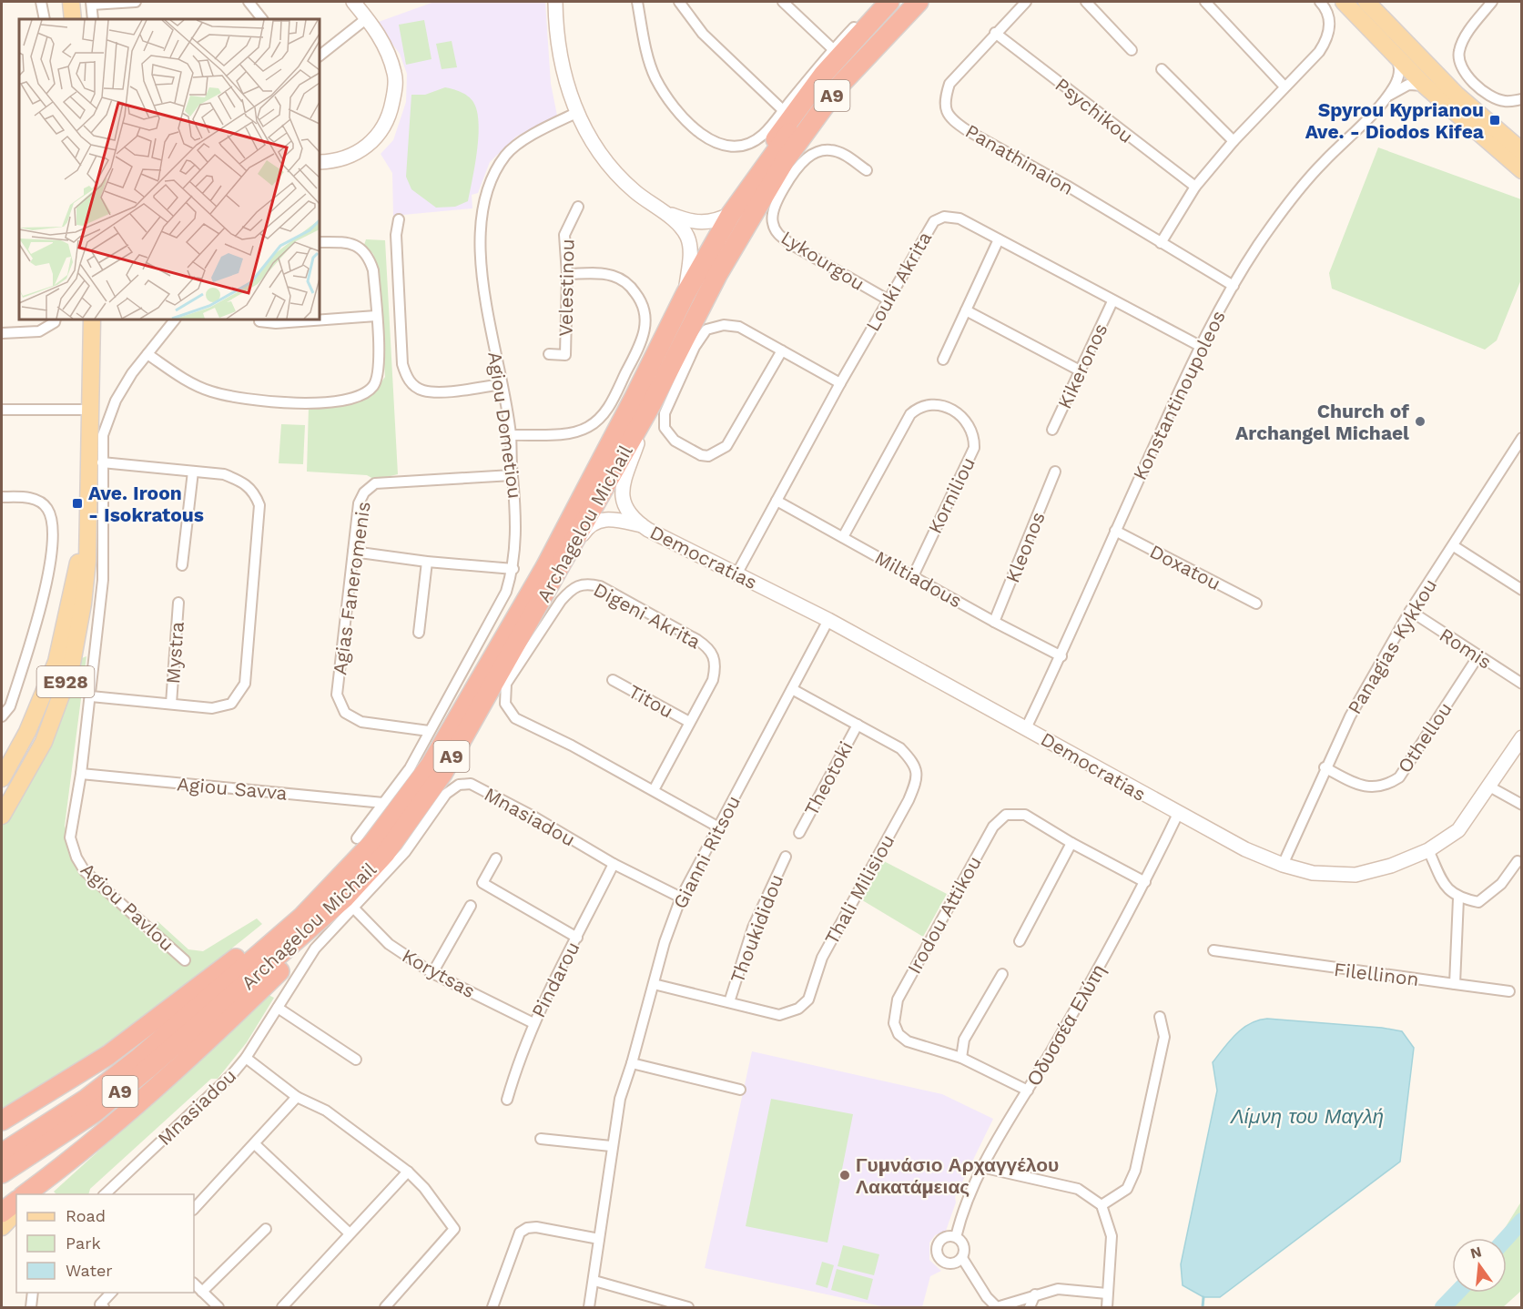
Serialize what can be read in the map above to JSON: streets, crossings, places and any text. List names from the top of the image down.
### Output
{
  "streets": {
    "highway": ["A9", "Archagelou Michail"],
    "main road": ["E928"],
    "street": [
      "Psychikou",
      "Panathinaion",
      "Lykourgou",
      "Louki Akrita",
      "Velestinou",
      "Kikeronos",
      "Konstantinoupoleos",
      "Agiou Dometiou",
      "Korniliou",
      "Kleonos",
      "Democratias",
      "Doxatou",
      "Miltiadous",
      "Agias Faneromenis",
      "Digeni Akrita",
      "Panagias Kykkou",
      "Romis",
      "Mystra",
      "Titou",
      "Othellou",
      "Theotoki",
      "Agiou Savva",
      "Mnasiadou",
      "Gianni Ritsou",
      "Thali Milisiou",
      "Agiou Pavlou",
      "Irodou Attikou",
      "Thoukididou",
      "Korytsas",
      "Filellinon",
      "Pindarou",
      "Οδυσσέα Ελύτη"
    ]
  },
  "crossings": [
    ["A9", "Archagelou Michail"],
    ["Psychikou", "Panathinaion"],
    ["Panathinaion", "Konstantinoupoleos"],
    ["Lykourgou", "Louki Akrita"],
    ["Louki Akrita", "Kikeronos"],
    ["Louki Akrita", "Konstantinoupoleos"],
    ["Louki Akrita", "Democratias"],
    ["Louki Akrita", "Miltiadous"],
    ["Konstantinoupoleos", "Democratias"],
    ["Konstantinoupoleos", "Doxatou"],
    ["Konstantinoupoleos", "Miltiadous"],
    ["Agiou Dometiou", "Agias Faneromenis"],
    ["Agiou Dometiou", "Agiou Savva"],
    ["Korniliou", "Miltiadous"],
    ["Archagelou Michail", "Democratias"],
    ["Archagelou Michail", "Mnasiadou"],
    ["Archagelou Michail", "Korytsas"],
    ["Kleonos", "Miltiadous"],
    ["Democratias", "Panagias Kykkou"],
    ["Democratias", "Gianni Ritsou"],
    ["Democratias", "Οδυσσέα Ελύτη"],
    ["Digeni Akrita", "Titou"],
    ["Digeni Akrita", "Gianni Ritsou"],
    ["Panagias Kykkou", "Romis"],
    ["Panagias Kykkou", "Othellou"],
    ["Romis", "Othellou"],
    ["Theotoki", "Thali Milisiou"],
    ["Agiou Savva", "Agiou Pavlou"],
    ["Mnasiadou", "Gianni Ritsou"],
    ["Mnasiadou", "Korytsas"],
    ["Mnasiadou", "Pindarou"],
    ["Gianni Ritsou", "Thali Milisiou"],
    ["Thali Milisiou", "Thoukididou"],
    ["Irodou Attikou", "Οδυσσέα Ελύτη"],
    ["Korytsas", "Pindarou"]
  ],
  "water": ["Λίμνη του Μαγλή"],
  "places": {
    "transit": ["Spyrou Kyprianou Ave. - Diodos Kifea", "Ave. Iroon - Isokratous"],
    "other": ["Church of Archangel Michael", "Γυμνάσιο Αρχαγγέλου Λακατάμειας"]
  },
  "legend": ["Road", "Park", "Water"],
  "north": "top"
}
